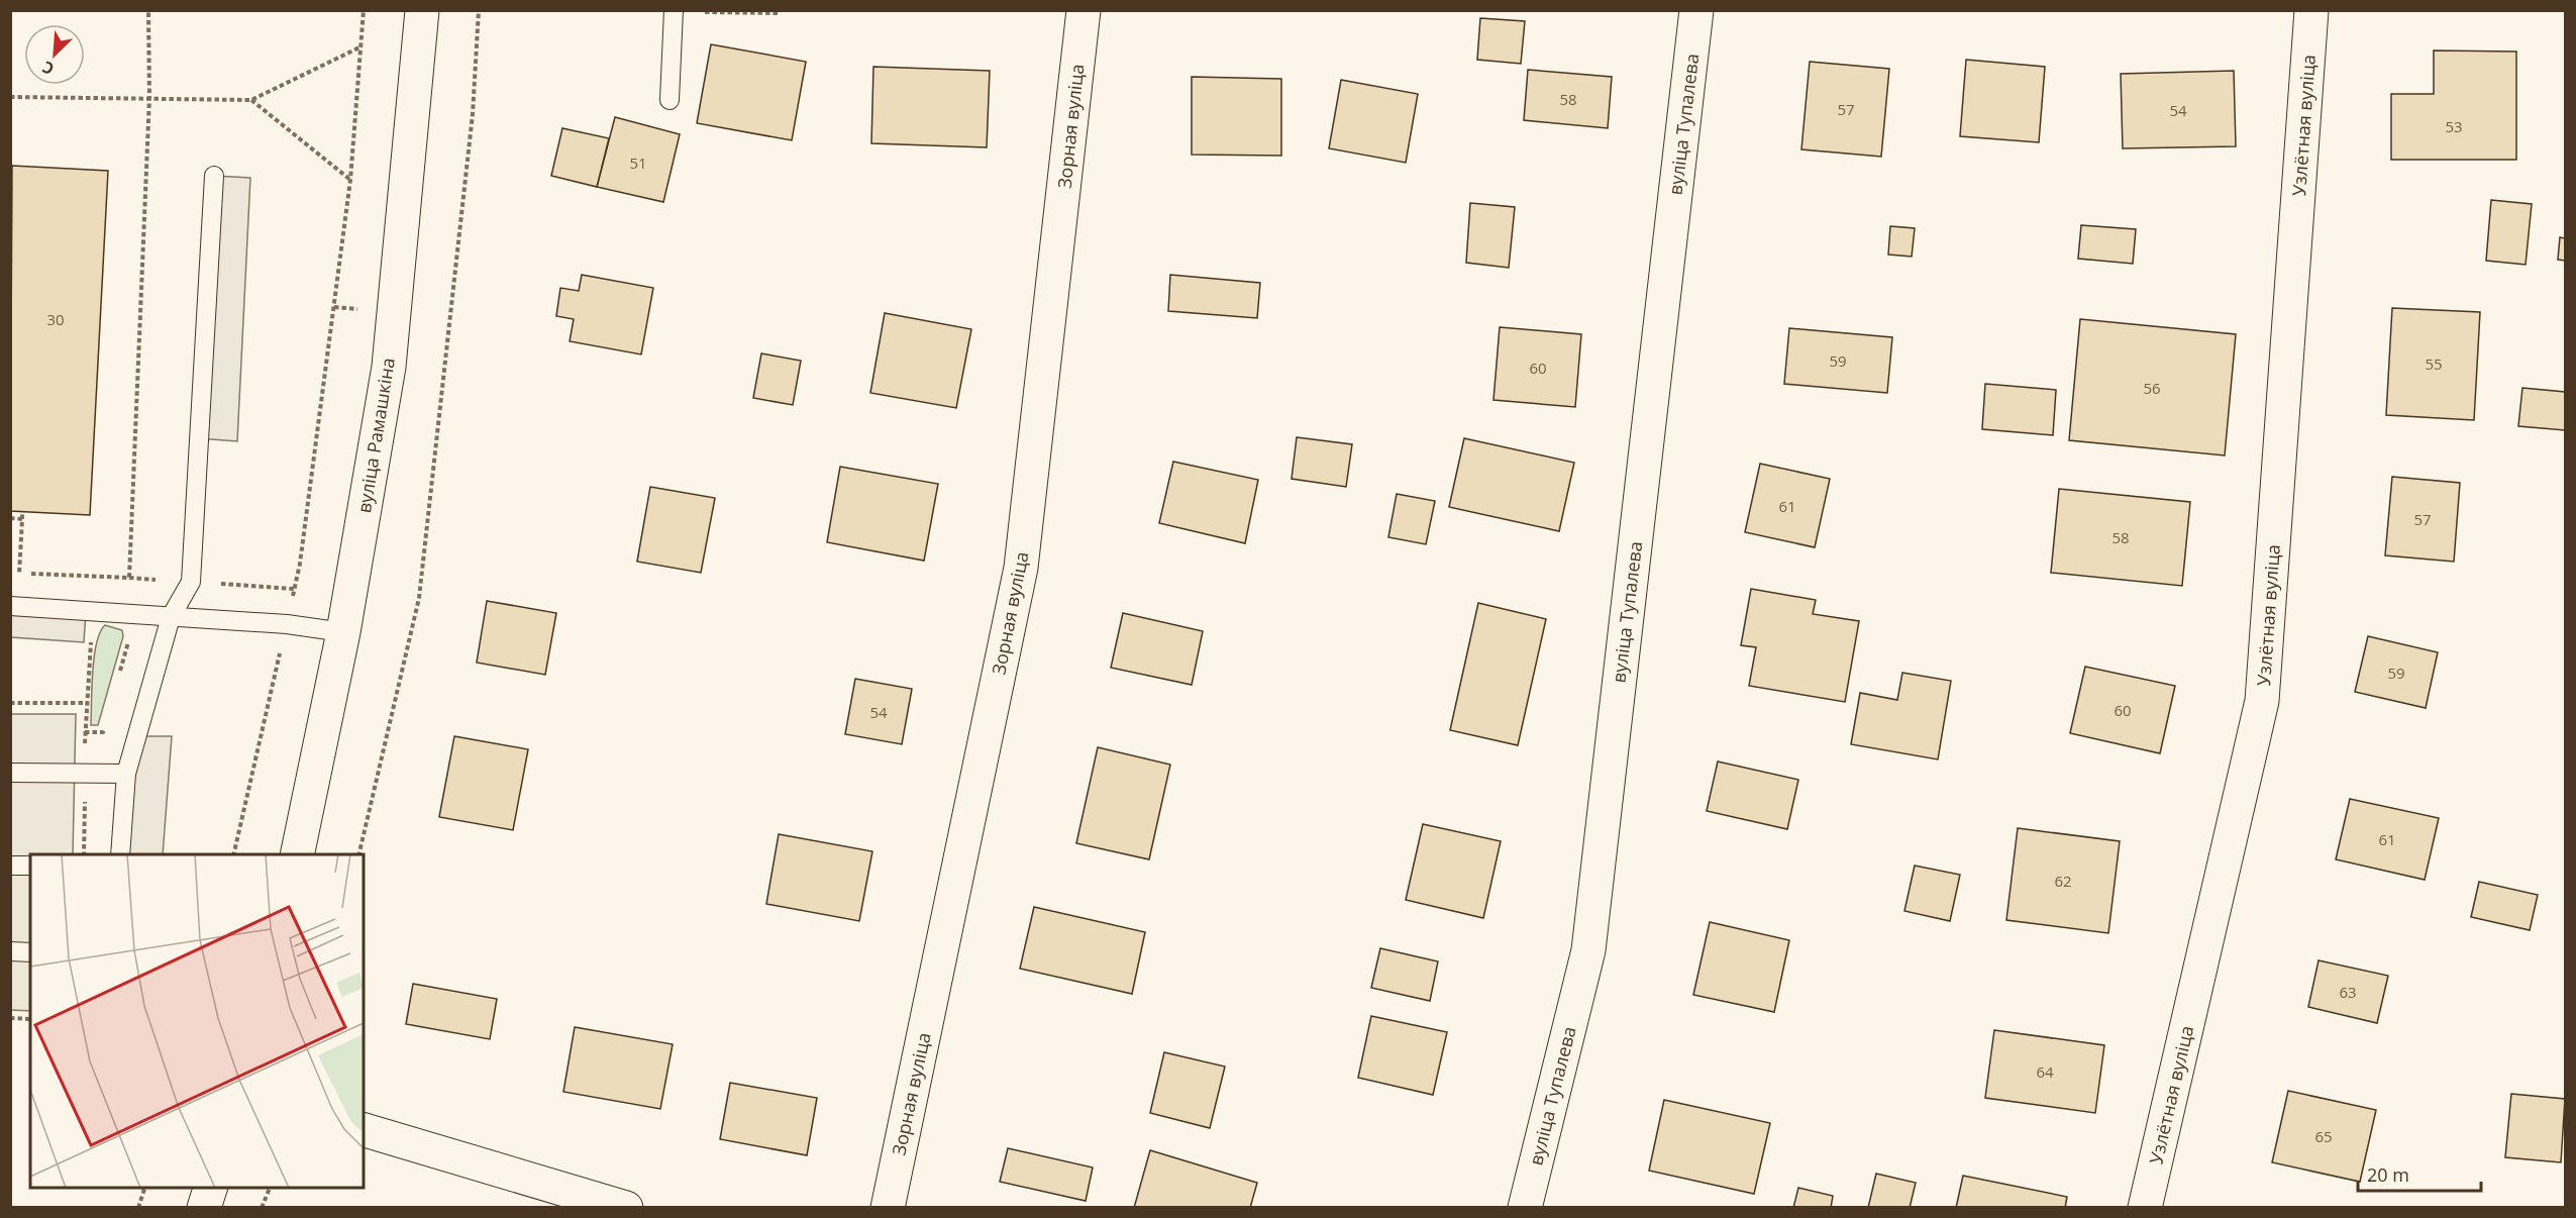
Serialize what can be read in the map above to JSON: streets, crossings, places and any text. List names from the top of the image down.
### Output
{
  "streets": {
    "street": [
      "вуліца Тупалева",
      "Узлётная вуліца",
      "Зорная вуліца",
      "вуліца Рамашкіна"
    ]
  },
  "house_numbers": [
    "58",
    "57",
    "54",
    "53",
    "51",
    "30",
    "59",
    "55",
    "60",
    "56",
    "61",
    "57",
    "58",
    "59",
    "60",
    "54",
    "61",
    "62",
    "63",
    "64",
    "65"
  ],
  "scale_bar": "20 m",
  "north": "bottom left"
}
